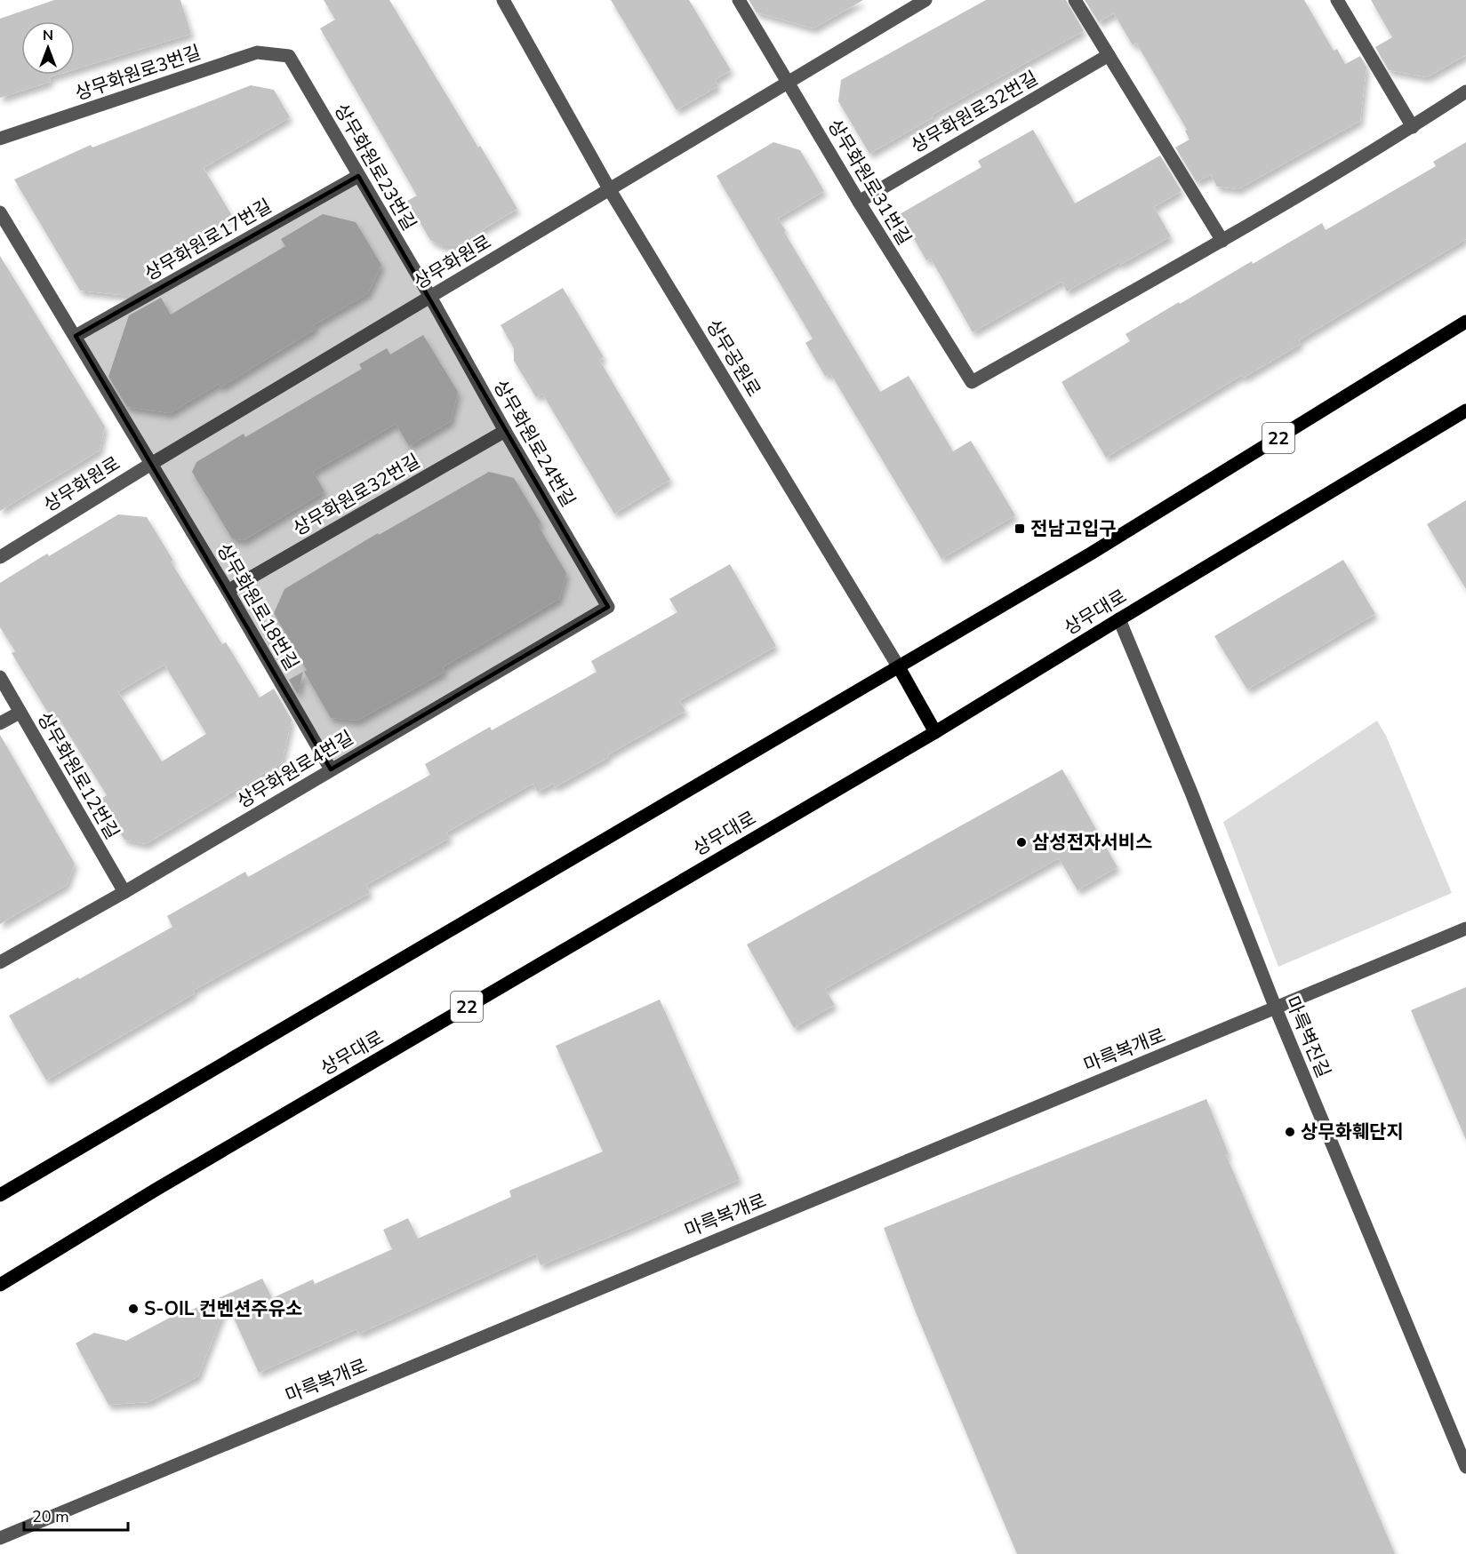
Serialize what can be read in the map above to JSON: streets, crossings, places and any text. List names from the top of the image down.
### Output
{
  "streets": {
    "main road": ["상무공원로", "22", "상무대로"],
    "street": [
      "상무화원로3번길",
      "상무화원로32번길",
      "상무화원로23번길",
      "상무화원로31번길",
      "상무화원로17번길",
      "상무화원로",
      "상무화원로24번길",
      "상무화원로18번길",
      "상무화원로4번길",
      "상무화원로12번길",
      "마륵벽진길",
      "마륵복개로"
    ]
  },
  "crossings": [
    ["상무화원로3번길", "상무화원로23번길"],
    ["상무화원로32번길", "상무화원로31번길"],
    ["상무화원로32번길", "상무화원로24번길"],
    ["상무화원로32번길", "상무화원로18번길"],
    ["상무화원로23번길", "상무화원로17번길"],
    ["상무화원로23번길", "상무화원로"],
    ["상무화원로23번길", "상무화원로24번길"],
    ["상무화원로31번길", "상무화원로"],
    ["상무화원로", "상무공원로"],
    ["상무화원로", "상무화원로24번길"],
    ["상무화원로", "상무화원로18번길"],
    ["상무공원로", "22"],
    ["상무공원로", "상무대로"],
    ["상무화원로24번길", "상무화원로4번길"],
    ["상무화원로18번길", "상무화원로4번길"],
    ["상무대로", "마륵벽진길"],
    ["상무화원로4번길", "상무화원로12번길"],
    ["마륵벽진길", "마륵복개로"]
  ],
  "places": {
    "transit": ["전남고입구"],
    "other": ["삼성전자서비스", "상무화훼단지", "S-OIL 컨벤션주유소"]
  },
  "scale_bar": "20 m",
  "north": "top"
}
